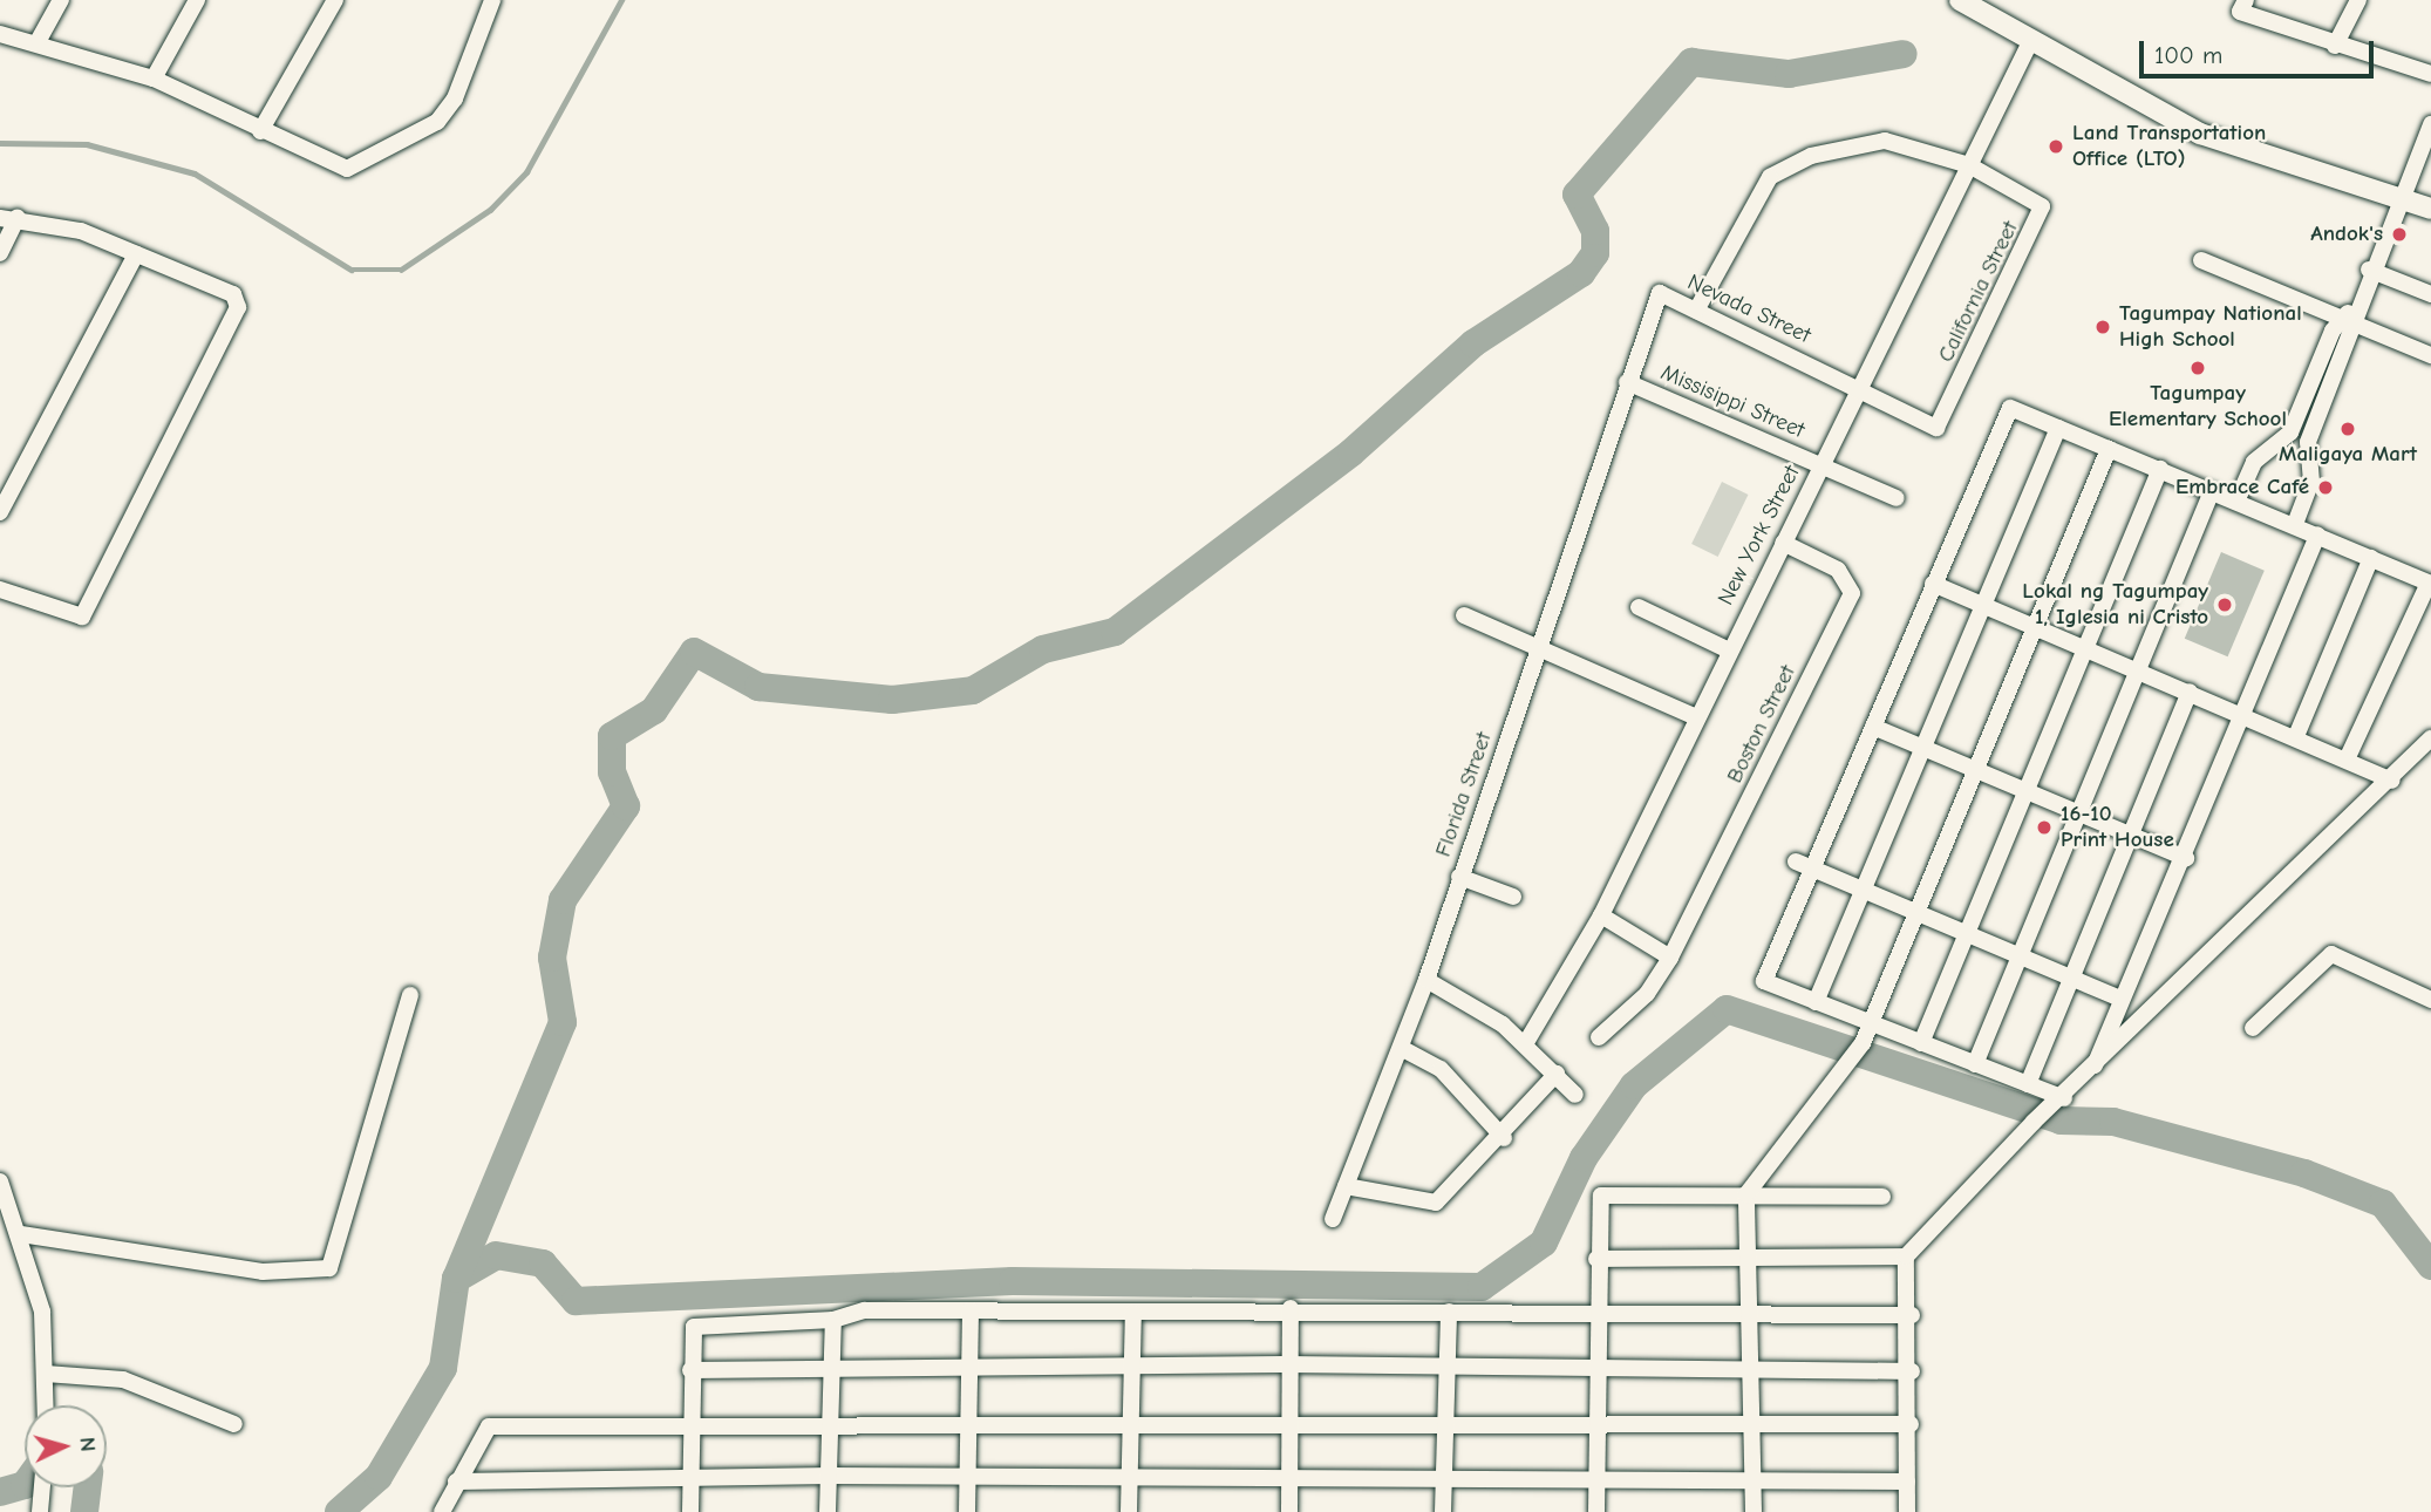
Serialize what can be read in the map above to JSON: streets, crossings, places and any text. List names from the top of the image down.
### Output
{
  "streets": {
    "street": [
      "California Street",
      "Nevada Street",
      "Missisippi Street",
      "New York Street",
      "Boston Street",
      "Florida Street"
    ]
  },
  "crossings": [
    ["California Street", "Nevada Street"],
    ["California Street", "New York Street"],
    ["Nevada Street", "Missisippi Street"],
    ["Nevada Street", "New York Street"],
    ["Nevada Street", "Florida Street"],
    ["Missisippi Street", "New York Street"],
    ["Missisippi Street", "Florida Street"],
    ["New York Street", "Boston Street"]
  ],
  "places": [
    "Land Transportation Office (LTO)",
    "Andok's",
    "Tagumpay National High School",
    "Tagumpay Elementary School",
    "Maligaya Mart",
    "Embrace Café",
    "Lokal ng Tagumpay 1, Iglesia ni Cristo",
    "16-10 Print House"
  ],
  "scale_bar": "100 m",
  "north": "right"
}
